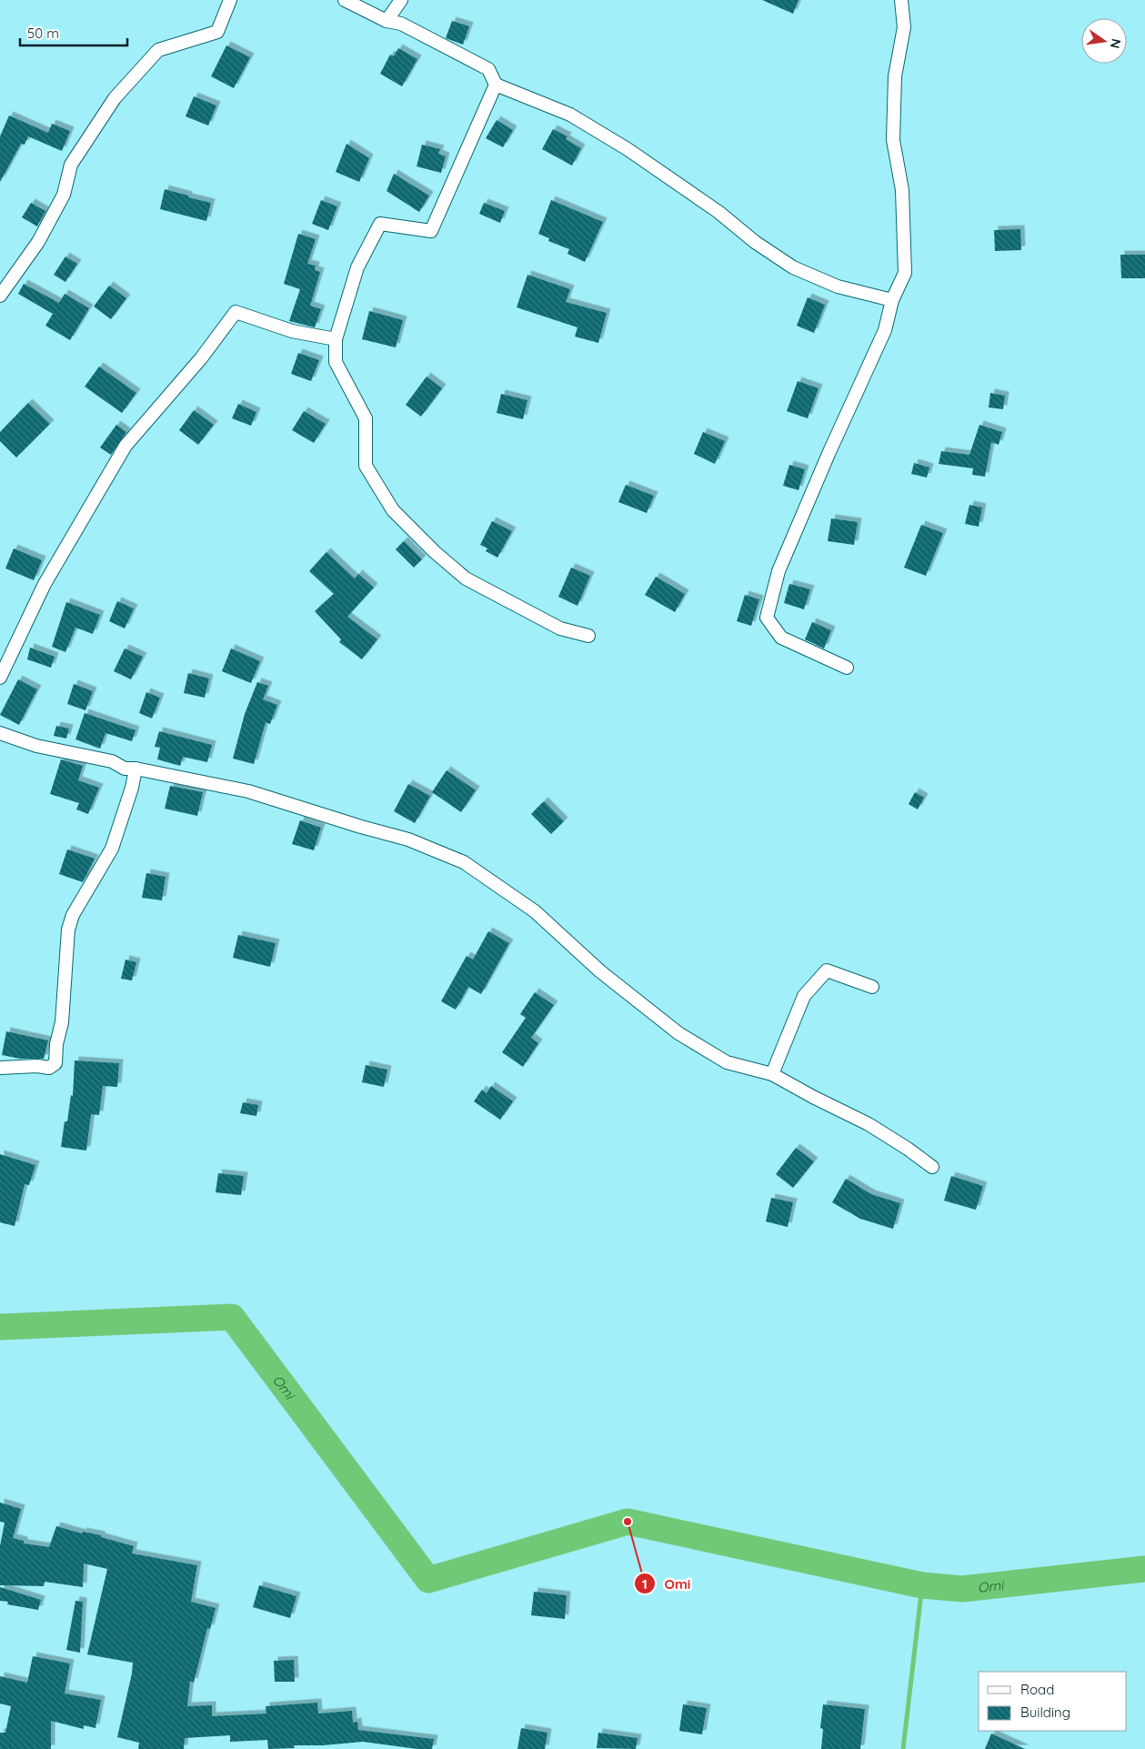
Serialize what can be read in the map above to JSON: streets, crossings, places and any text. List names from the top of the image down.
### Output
{
  "water": ["Omi"],
  "places": ["Omi"],
  "legend": ["Road", "Building"],
  "scale_bar": "50 m",
  "north": "right"
}
